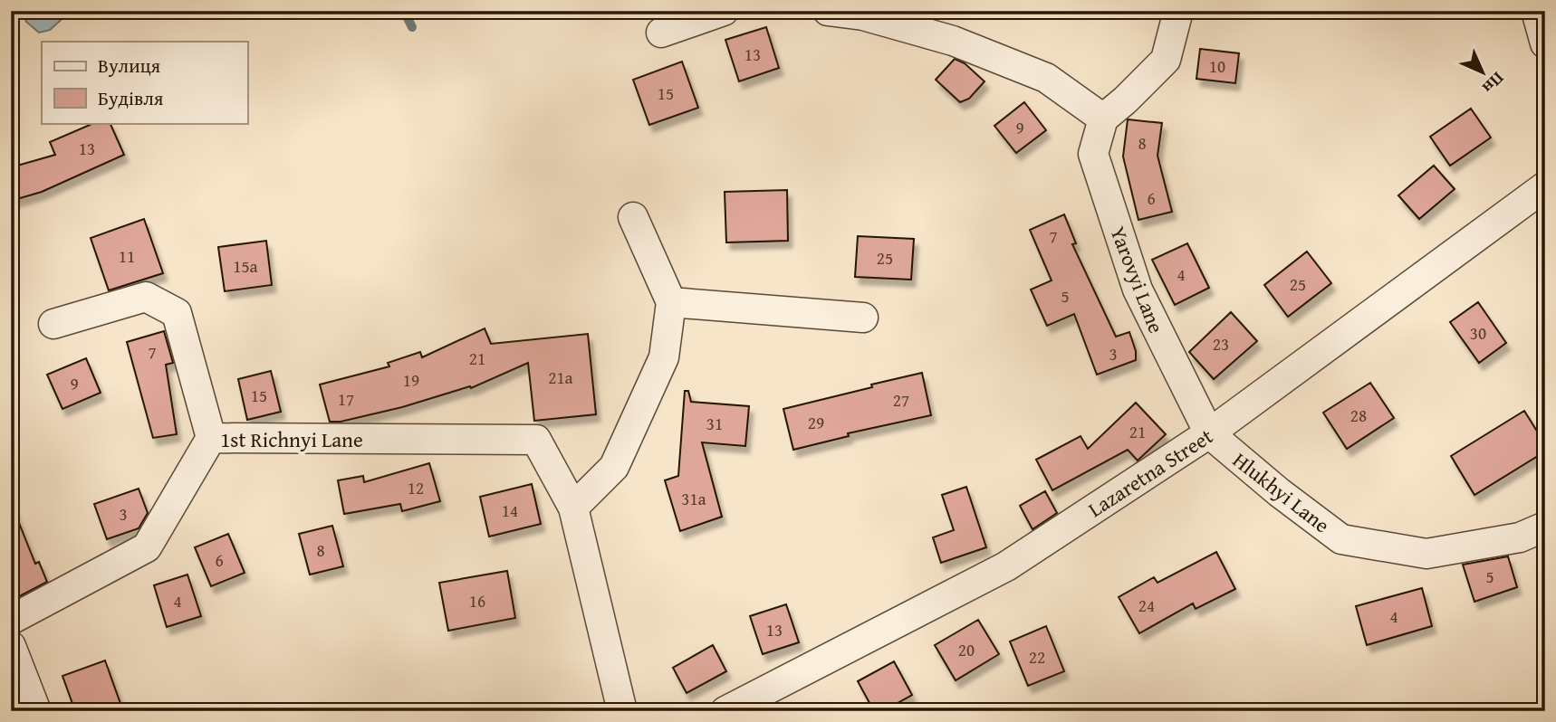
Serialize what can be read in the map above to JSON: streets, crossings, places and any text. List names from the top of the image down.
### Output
{
  "streets": {
    "street": [
      "Yarovyi Lane",
      "1st Richnyi Lane",
      "Lazaretna Street",
      "Hlukhyi Lane"
    ]
  },
  "crossings": [
    ["Yarovyi Lane", "Lazaretna Street"],
    ["Yarovyi Lane", "Hlukhyi Lane"],
    ["Lazaretna Street", "Hlukhyi Lane"]
  ],
  "house_numbers": [
    "13",
    "10",
    "15",
    "9",
    "8",
    "13",
    "6",
    "7",
    "11",
    "25",
    "15а",
    "4",
    "25",
    "5",
    "30",
    "23",
    "7",
    "3",
    "21",
    "21а",
    "19",
    "9",
    "15",
    "17",
    "27",
    "28",
    "29",
    "31",
    "21",
    "12",
    "31а",
    "14",
    "3",
    "8",
    "6",
    "5",
    "4",
    "16",
    "24",
    "4",
    "13",
    "20",
    "22"
  ],
  "legend": ["Вулиця", "Будівля"],
  "north": "bottom right"
}
